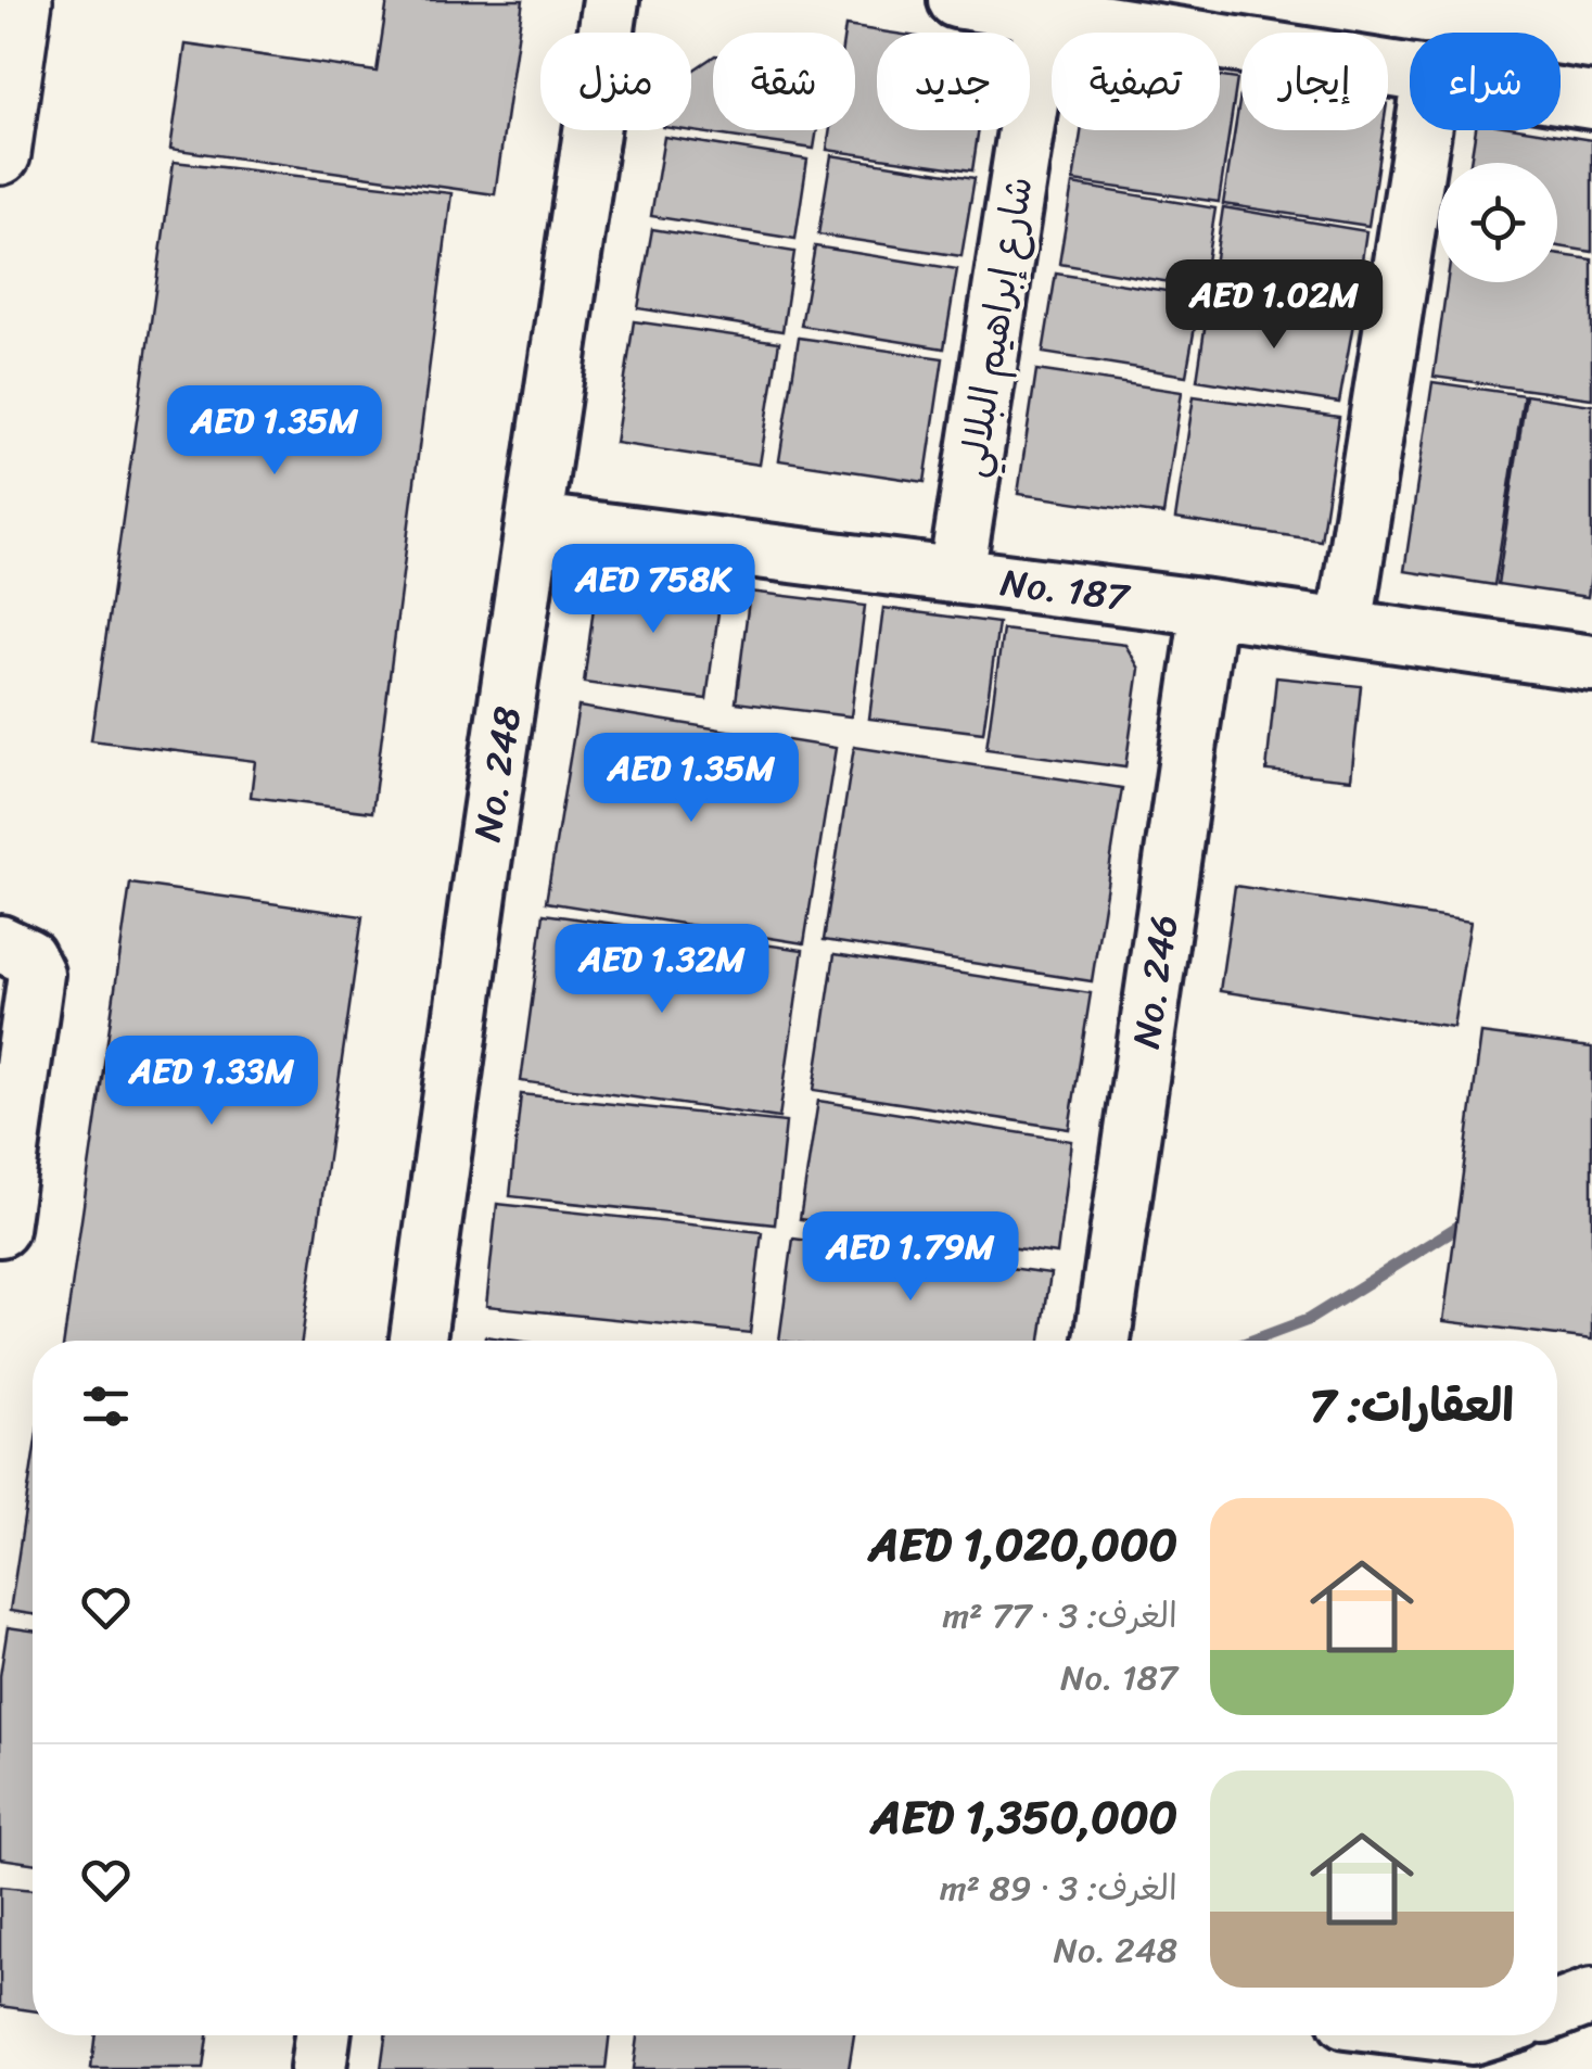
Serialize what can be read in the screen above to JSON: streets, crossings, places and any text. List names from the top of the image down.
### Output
{
  "streets": {
    "street": [
      "شارع إبراهيم البلالي",
      "No. 187",
      "No. 248",
      "No. 246"
    ]
  },
  "crossings": [
    ["شارع إبراهيم البلالي", "No. 187"],
    ["No. 187", "No. 248"],
    ["No. 187", "No. 246"]
  ],
  "page": {
    "chip": [
      "شراء",
      "إيجار",
      "تصفية",
      "جديد",
      "شقة",
      "منزل"
    ],
    "price": [
      "AED 1.02M",
      "AED 1.35M",
      "AED 758K",
      "AED 1.35M",
      "AED 1.32M",
      "AED 1.33M",
      "AED 1.79M"
    ],
    "heading": "العقارات: 7",
    "list": [
      {
        "name": "AED 1,020,000",
        "note": "الغرف: 3 · 77 m² · No. 187"
      },
      {
        "name": "AED 1,350,000",
        "note": "الغرف: 3 · 89 m² · No. 248"
      }
    ]
  }
}
